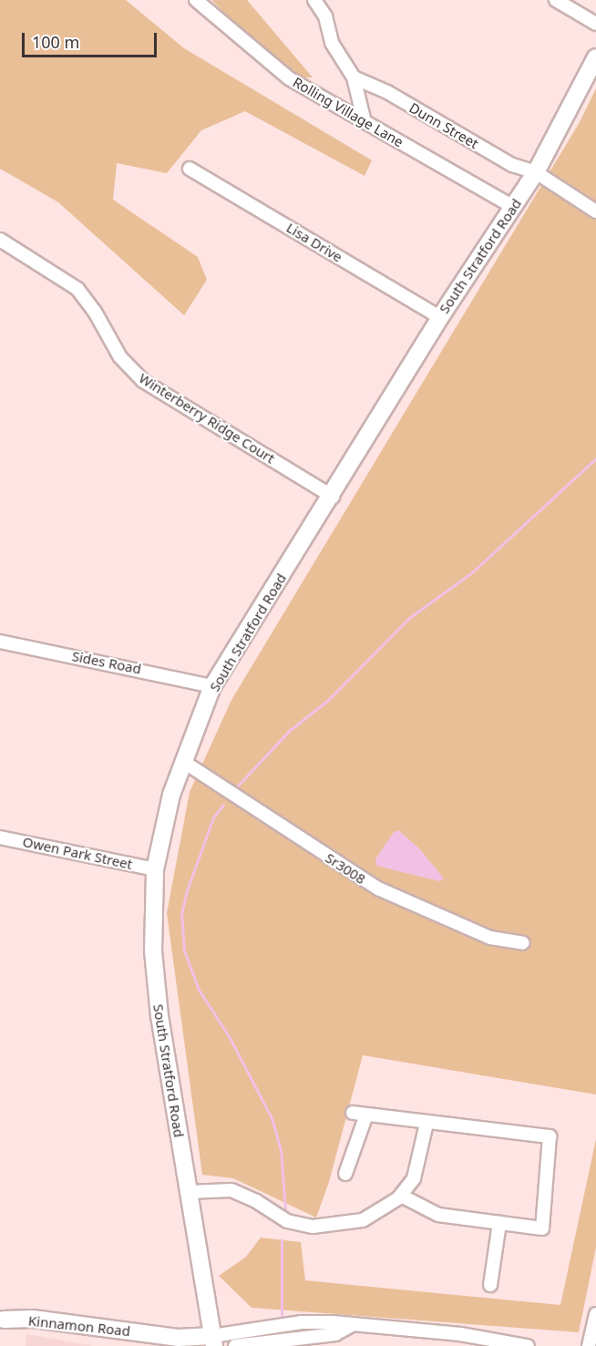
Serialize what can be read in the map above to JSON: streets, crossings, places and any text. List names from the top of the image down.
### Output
{
  "streets": {
    "main road": ["South Stratford Road", "Kinnamon Road"],
    "street": [
      "Rolling Village Lane",
      "Dunn Street",
      "Lisa Drive",
      "Winterberry Ridge Court",
      "Sides Road",
      "Owen Park Street",
      "Sr3008"
    ]
  },
  "crossings": [
    ["Rolling Village Lane", "South Stratford Road"],
    ["Dunn Street", "South Stratford Road"],
    ["Lisa Drive", "South Stratford Road"],
    ["South Stratford Road", "Winterberry Ridge Court"],
    ["South Stratford Road", "Sides Road"],
    ["South Stratford Road", "Owen Park Street"],
    ["South Stratford Road", "Sr3008"],
    ["South Stratford Road", "Kinnamon Road"]
  ],
  "scale_bar": "100 m"
}
